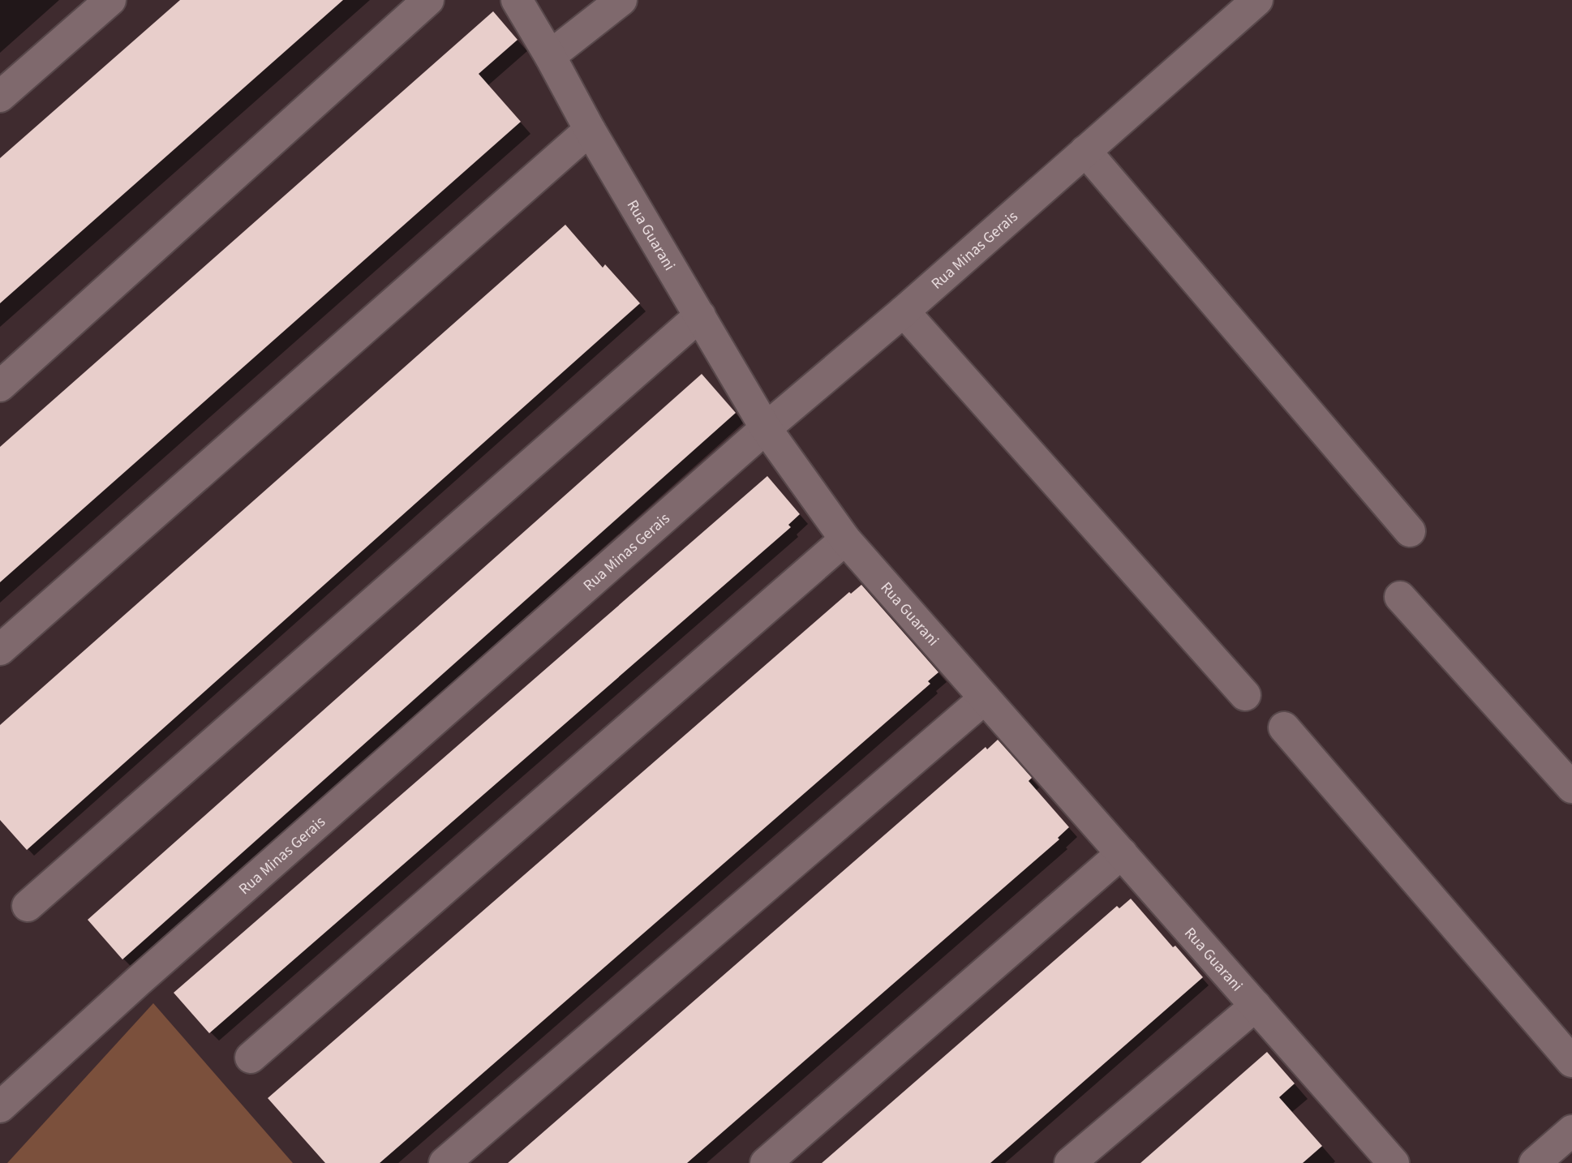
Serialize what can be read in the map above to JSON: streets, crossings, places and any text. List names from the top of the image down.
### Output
{
  "streets": {
    "street": ["Rua Guarani", "Rua Minas Gerais"]
  },
  "crossings": [
    ["Rua Guarani", "Rua Minas Gerais"]
  ]
}
